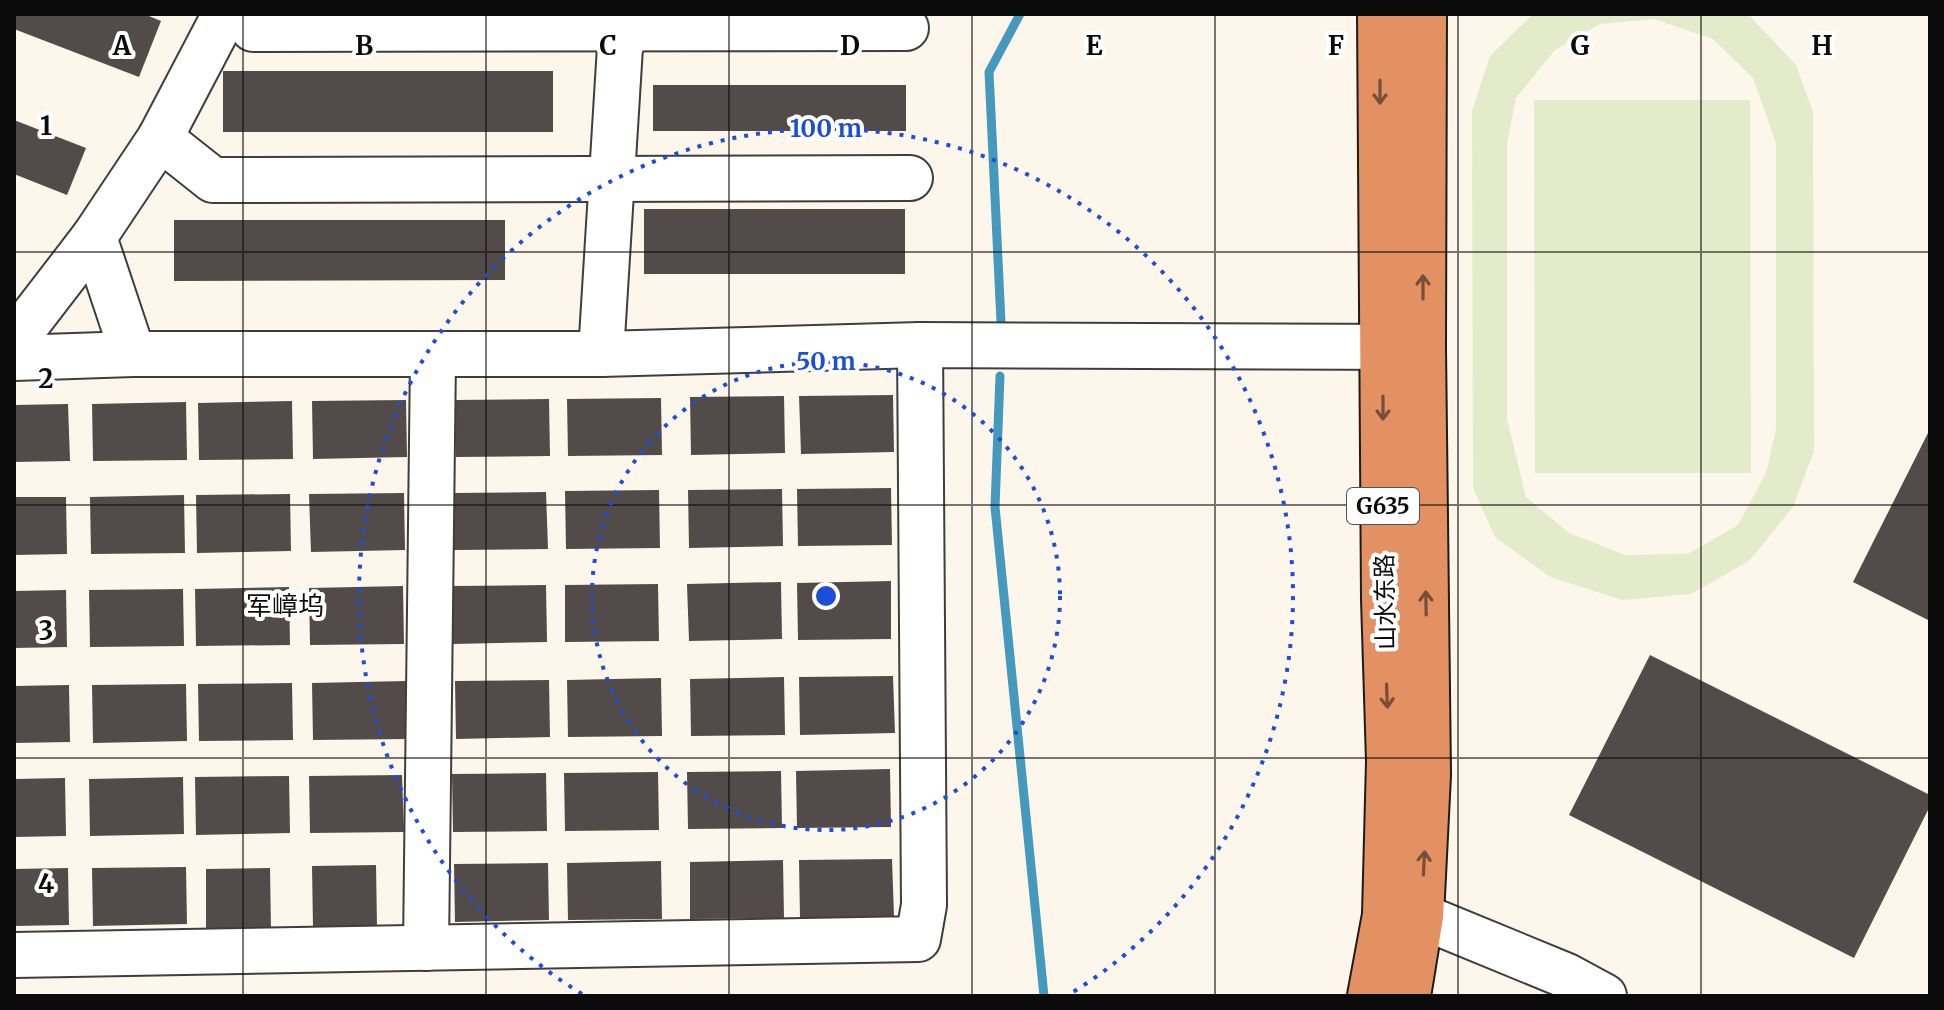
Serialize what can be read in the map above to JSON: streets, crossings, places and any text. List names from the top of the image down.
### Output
{
  "streets": {
    "highway": ["G635", "山水东路"]
  },
  "districts": ["军嶂坞"],
  "grid": {
    "columns": [
      "A",
      "B",
      "C",
      "D",
      "E",
      "F",
      "G",
      "H"
    ],
    "rows": [
      "1",
      "2",
      "3",
      "4"
    ]
  },
  "rings": ["100 m", "50 m"]
}
